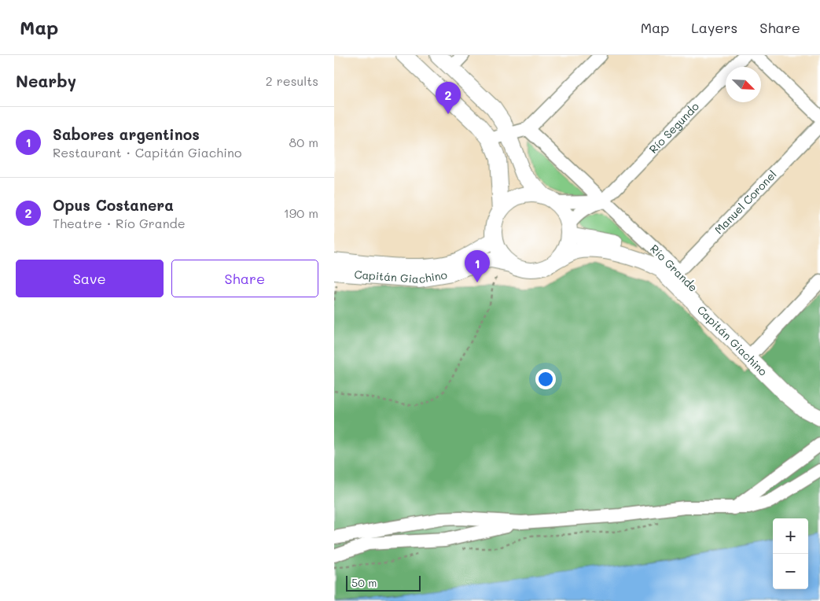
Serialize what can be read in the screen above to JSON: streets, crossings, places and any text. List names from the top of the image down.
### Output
{
  "streets": {
    "main road": ["Río Grande", "Capitán Giachino"],
    "street": ["Río Segundo", "Manuel Coronel"]
  },
  "crossings": [
    ["Río Segundo", "Río Grande"],
    ["Manuel Coronel", "Río Grande"],
    ["Río Grande", "Capitán Giachino"]
  ],
  "scale_bar": "50 m",
  "north": "bottom right",
  "page": {
    "header": "Map",
    "nav": ["Map", "Layers", "Share"],
    "heading": ["Nearby", "2 results"],
    "pins": ["2", "1"],
    "list": [
      {
        "mark": "1",
        "name": "Sabores argentinos",
        "note": "Restaurant · Capitán Giachino",
        "value": "80 m"
      },
      {
        "mark": "2",
        "name": "Opus Costanera",
        "note": "Theatre · Río Grande",
        "value": "190 m"
      }
    ],
    "buttons": ["Save", "Share"],
    "map_buttons": ["+", "−"],
    "scale": "50 m"
  }
}
